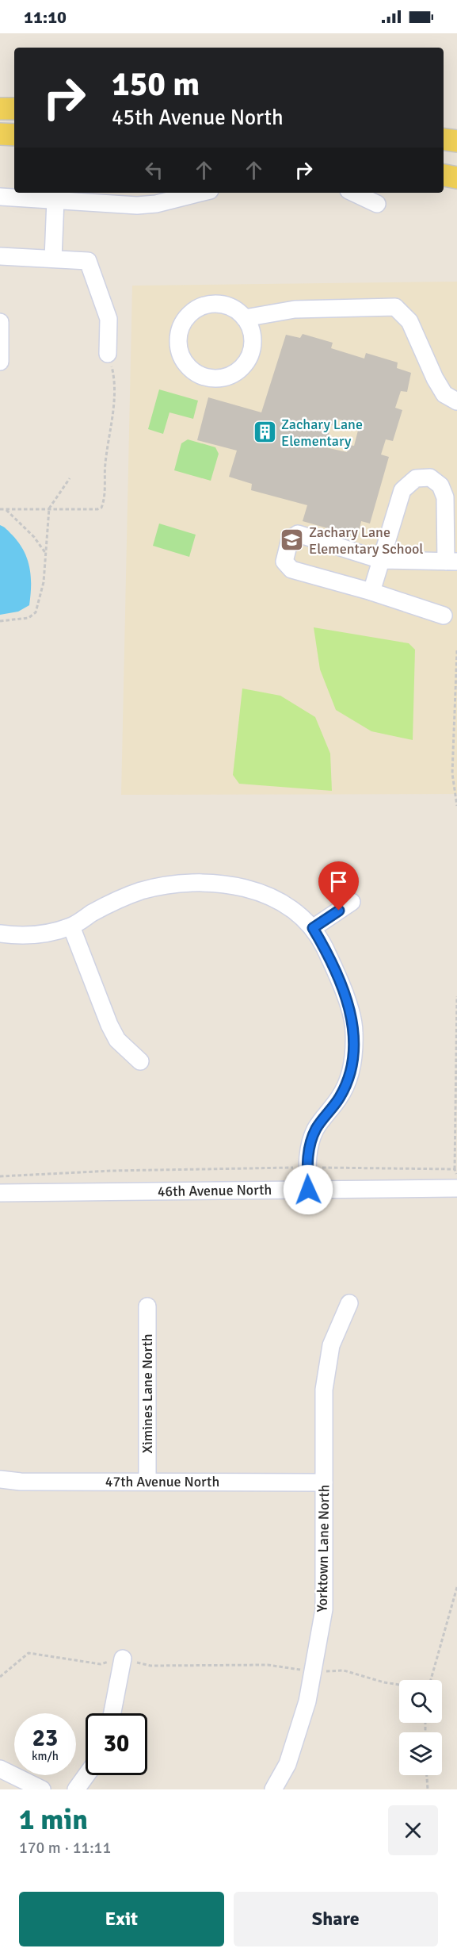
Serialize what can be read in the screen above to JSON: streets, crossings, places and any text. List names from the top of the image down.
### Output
{
  "streets": {
    "street": [
      "46th Avenue North",
      "Ximines Lane North",
      "47th Avenue North",
      "Yorktown Lane North"
    ]
  },
  "crossings": [
    ["Ximines Lane North", "47th Avenue North"],
    ["47th Avenue North", "Yorktown Lane North"]
  ],
  "places": {
    "building": ["Zachary Lane Elementary"],
    "school or university": ["Zachary Lane Elementary School"]
  },
  "page": {
    "status": "11:10",
    "turn": ["150 m", "45th Avenue North"],
    "speed": "23 km/h",
    "limit": "30",
    "heading": ["1 min", "170 m · 11:11"],
    "buttons": ["Exit", "Share"]
  }
}
